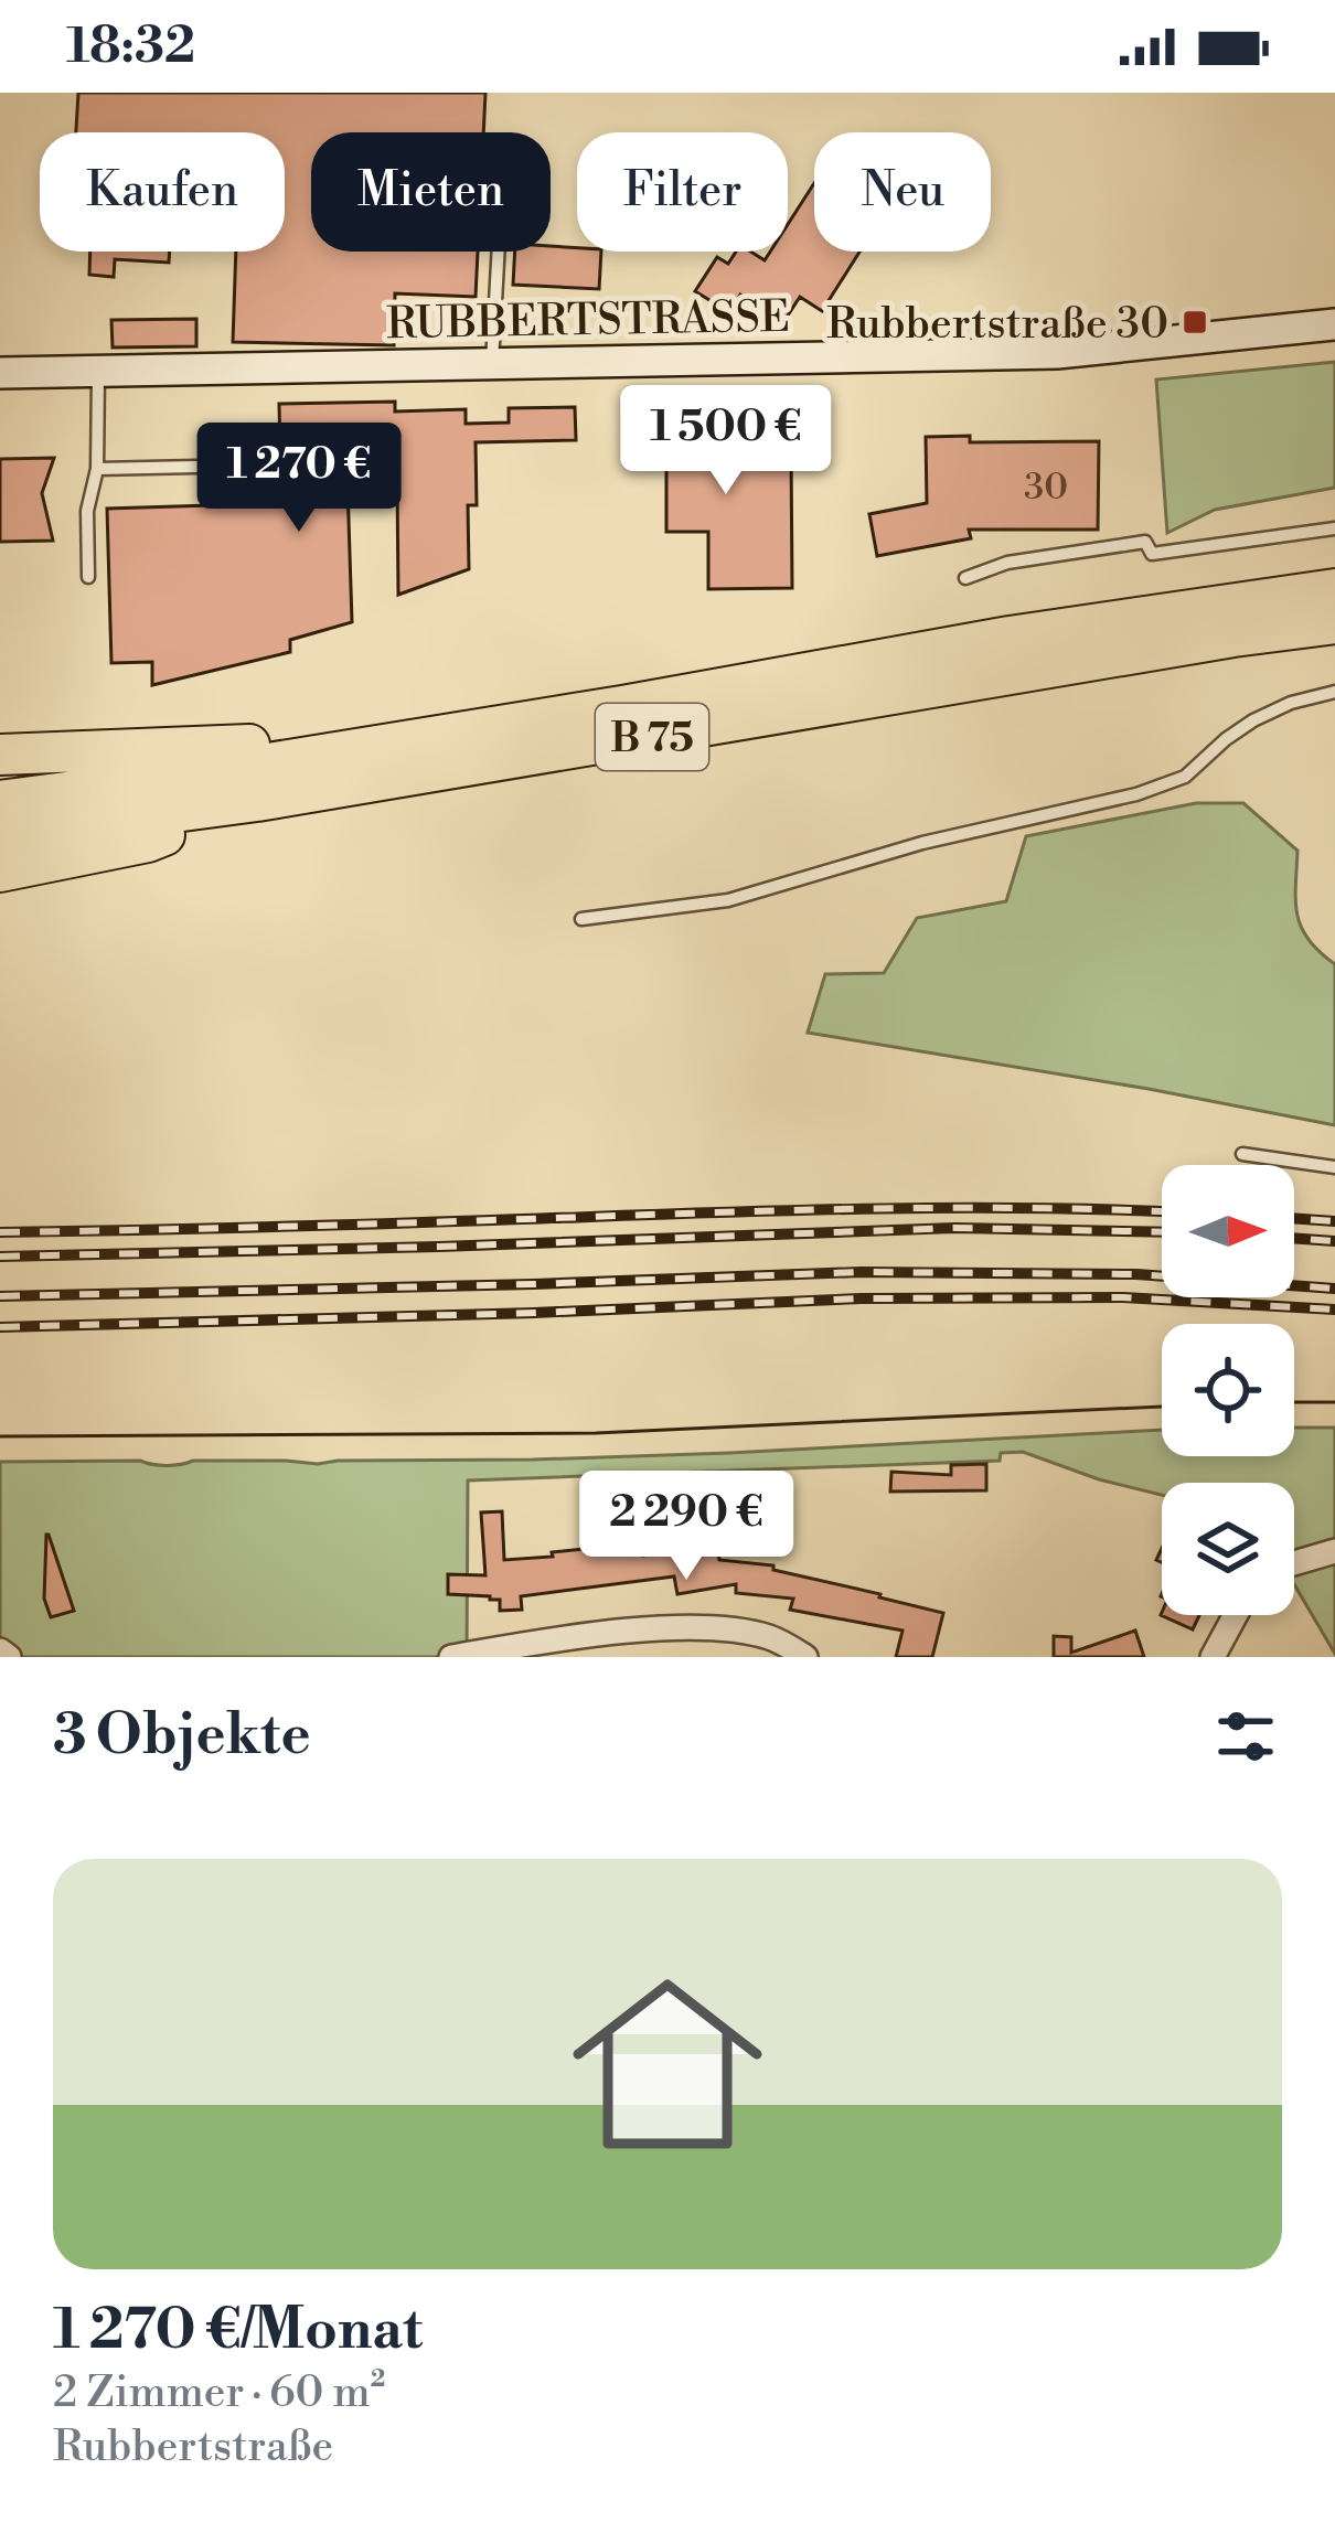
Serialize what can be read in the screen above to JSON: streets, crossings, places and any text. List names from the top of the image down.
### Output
{
  "streets": {
    "highway": ["B 75"],
    "street": ["RUBBERTSTRASSE"]
  },
  "places": {
    "transit": ["Rubbertstraße 30"]
  },
  "house_numbers": ["30"],
  "north": "right",
  "page": {
    "status": "18:32",
    "chip": [
      "Kaufen",
      "Mieten",
      "Filter",
      "Neu"
    ],
    "price": ["1 500 €", "1 270 €", "2 290 €"],
    "heading": "3 Objekte",
    "list": [
      {
        "name": "1 270 €/Monat",
        "note": "2 Zimmer · 60 m² · Rubbertstraße"
      }
    ]
  }
}
